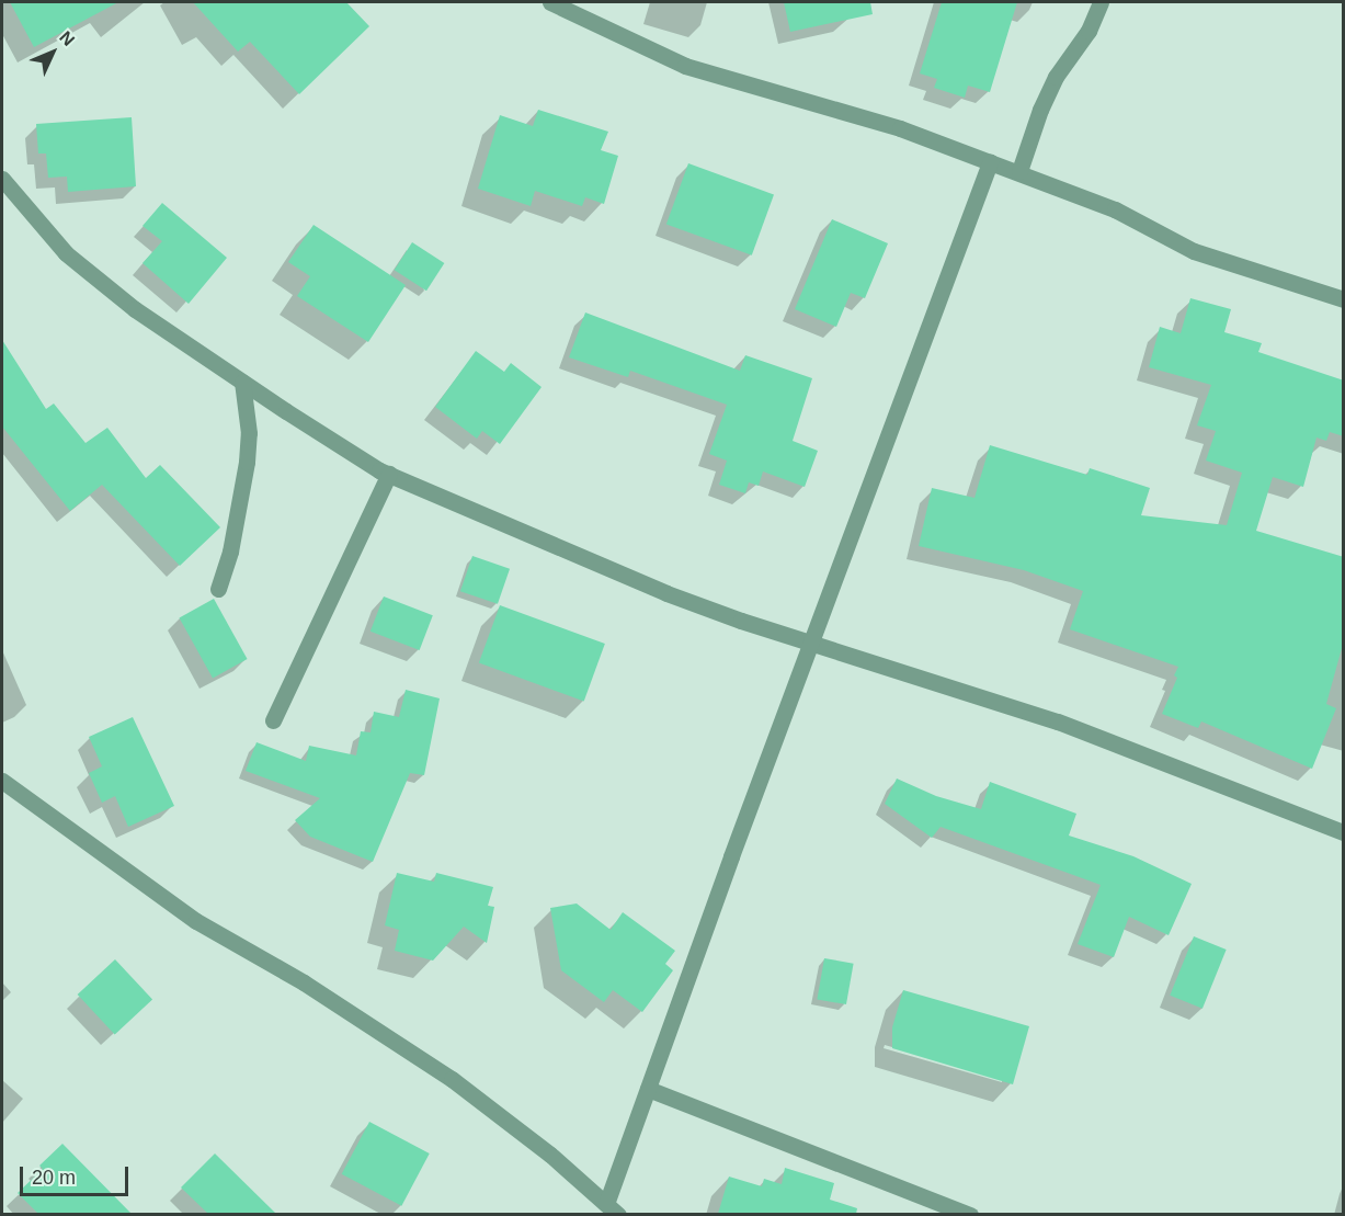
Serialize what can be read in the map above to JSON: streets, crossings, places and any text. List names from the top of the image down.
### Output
{
  "scale_bar": "20 m",
  "north": "top right"
}
